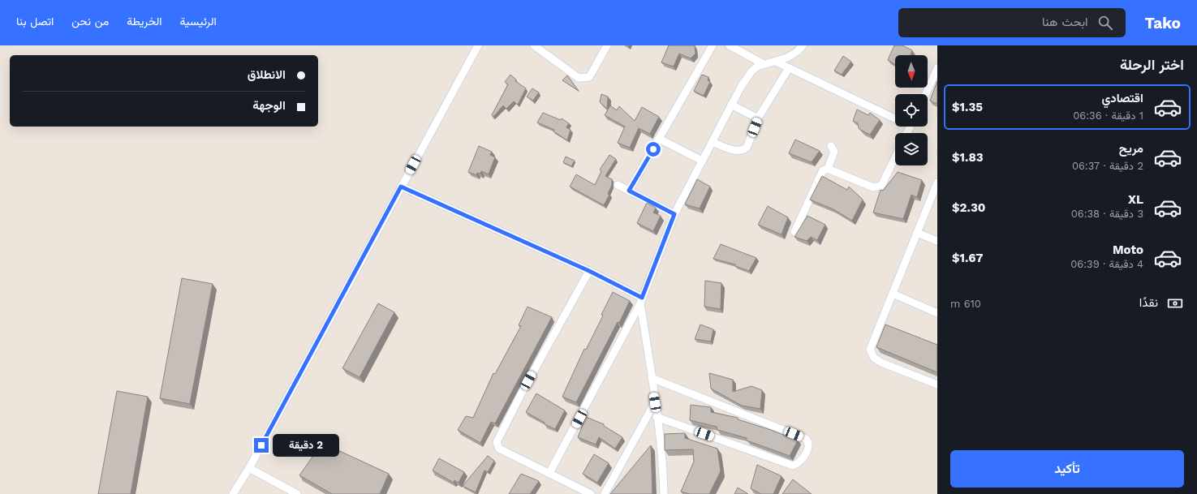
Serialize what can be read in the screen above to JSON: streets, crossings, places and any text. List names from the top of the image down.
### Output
{
  "north": "bottom",
  "page": {
    "header": "Tako",
    "search": "ابحث هنا",
    "nav": [
      "الرئيسية",
      "الخريطة",
      "من نحن",
      "اتصل بنا"
    ],
    "heading": "اختر الرحلة",
    "banner": ["الانطلاق", "الوجهة"],
    "list": [
      {
        "name": "اقتصادي",
        "note": "1 دقيقة · 06:36",
        "value": "$1.35"
      },
      {
        "name": "مريح",
        "note": "2 دقيقة · 06:37",
        "value": "$1.83"
      },
      {
        "name": "XL",
        "note": "3 دقيقة · 06:38",
        "value": "$2.30"
      },
      {
        "name": "Moto",
        "note": "4 دقيقة · 06:39",
        "value": "$1.67"
      }
    ],
    "pay": ["نقدًا", "610 m"],
    "bubble": "2 دقيقة",
    "buttons": "تأكيد"
  }
}
